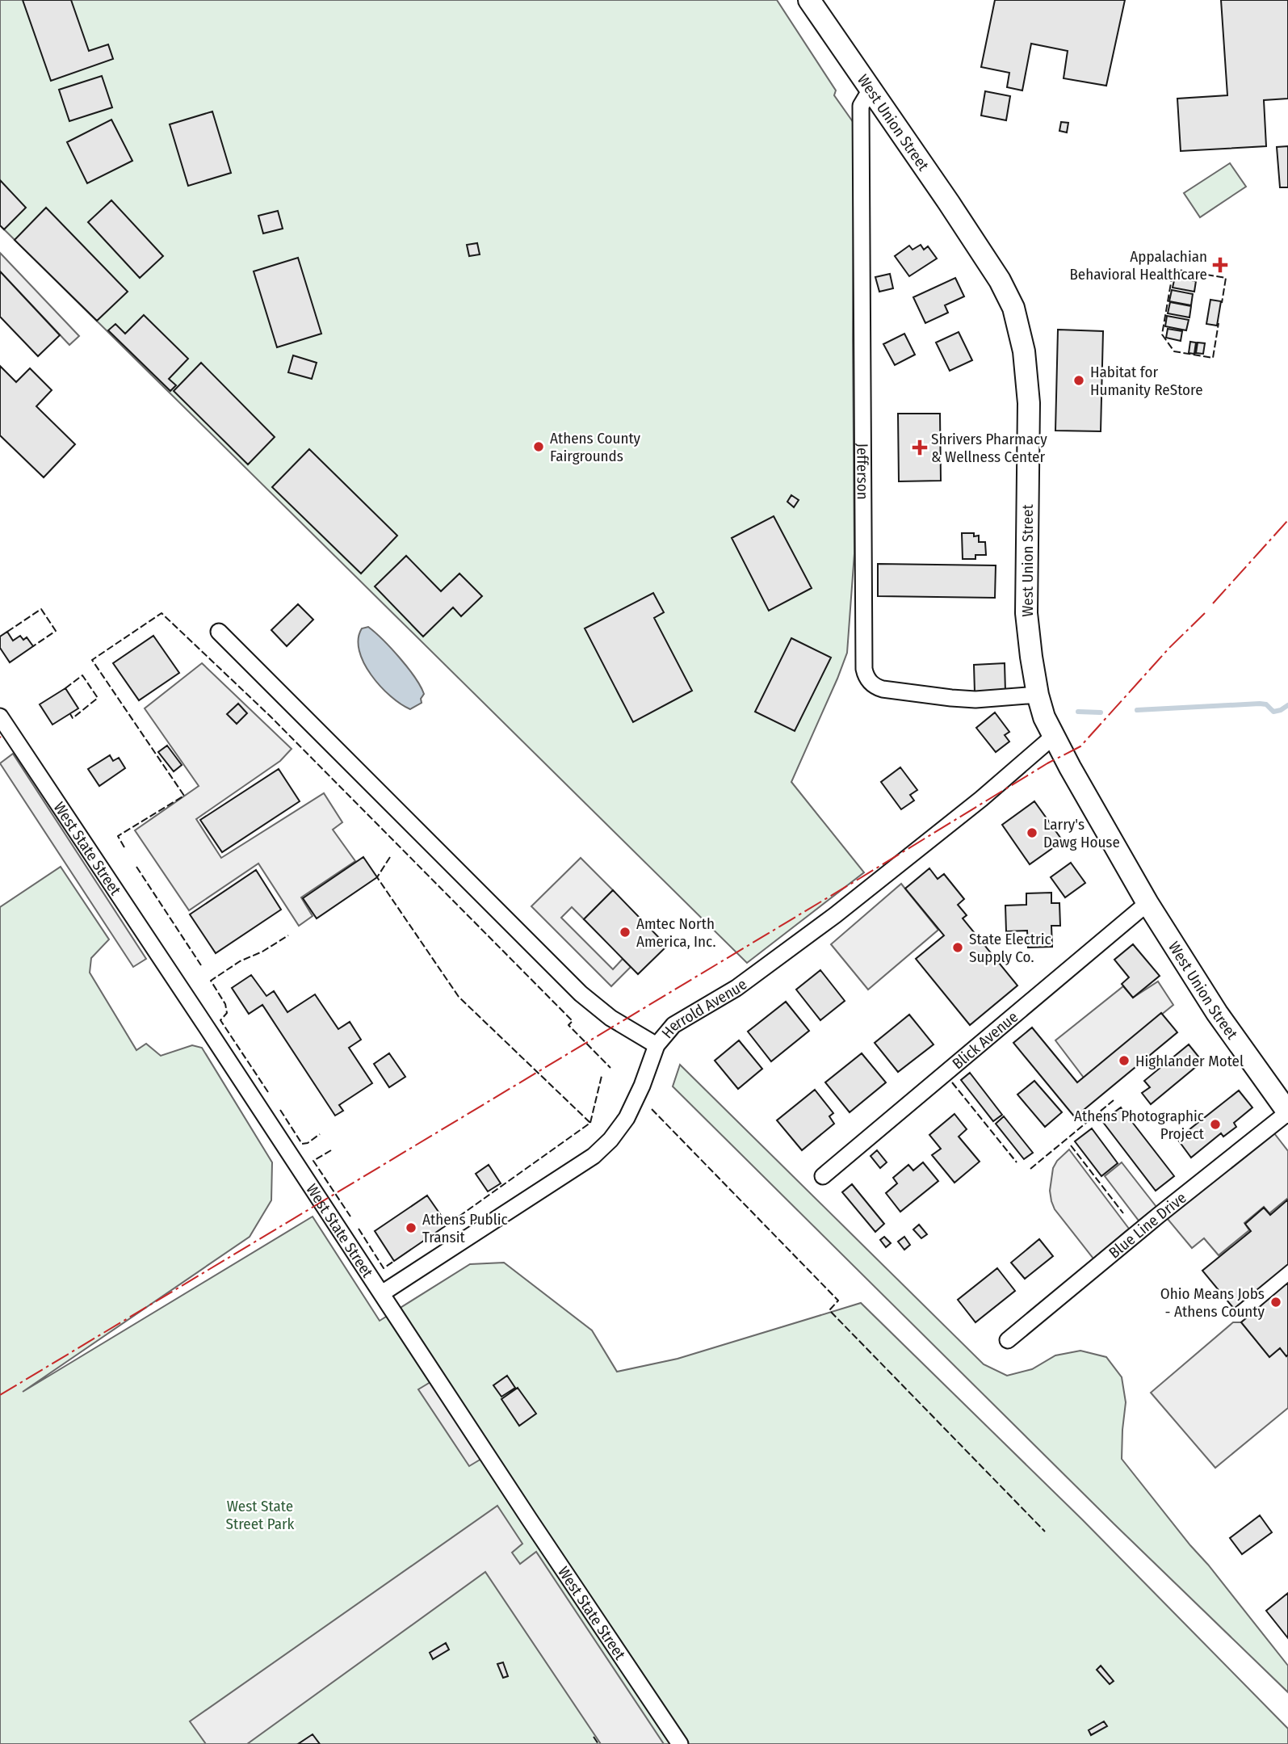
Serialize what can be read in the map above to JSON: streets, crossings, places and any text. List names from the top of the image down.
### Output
{
  "streets": {
    "main road": ["West Union Street"],
    "street": [
      "Jefferson",
      "West State Street",
      "Herrold Avenue",
      "Blick Avenue",
      "Blue Line Drive"
    ]
  },
  "crossings": [
    ["West Union Street", "Jefferson"],
    ["West Union Street", "Herrold Avenue"],
    ["West Union Street", "Blick Avenue"],
    ["West Union Street", "Blue Line Drive"],
    ["West State Street", "Herrold Avenue"]
  ],
  "parks": ["West State Street Park"],
  "places": {
    "health": ["Appalachian Behavioral Healthcare", "Shrivers Pharmacy & Wellness Center"],
    "other": [
      "Habitat for Humanity ReStore",
      "Athens County Fairgrounds",
      "Larry's Dawg House",
      "Amtec North America, Inc.",
      "State Electric Supply Co.",
      "Highlander Motel",
      "Athens Photographic Project",
      "Athens Public Transit",
      "Ohio Means Jobs - Athens County"
    ]
  }
}
